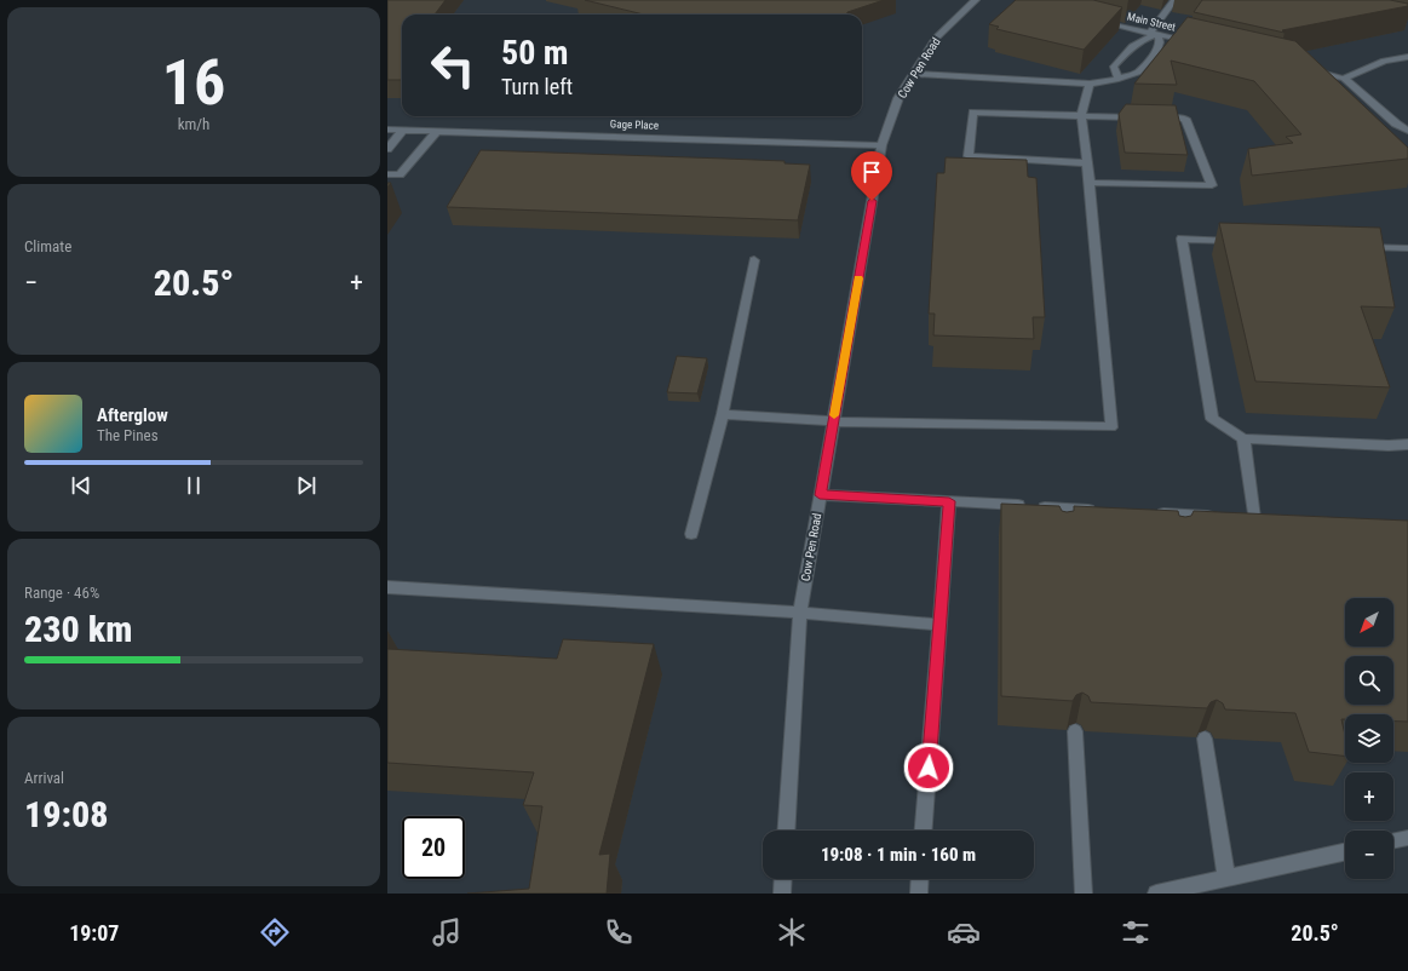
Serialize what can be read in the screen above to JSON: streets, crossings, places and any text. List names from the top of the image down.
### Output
{
  "streets": {
    "street": ["Main Street", "Cow Pen Road", "Gage Place"]
  },
  "crossings": [
    ["Cow Pen Road", "Gage Place"]
  ],
  "north": "bottom left",
  "page": {
    "tile": [
      ["16", "km/h"],
      "Climate",
      ["Range · 46%", "230 km"],
      ["Arrival", "19:08"]
    ],
    "turn": ["50 m", "Turn left"],
    "heat": ["−", "20.5°", "+"],
    "song": ["Afterglow", "The Pines"],
    "map_buttons": ["+", "−"],
    "limit": "20",
    "trip": "19:08 · 1 min · 160 m",
    "tabs": ["19:07", "20.5°"]
  }
}
